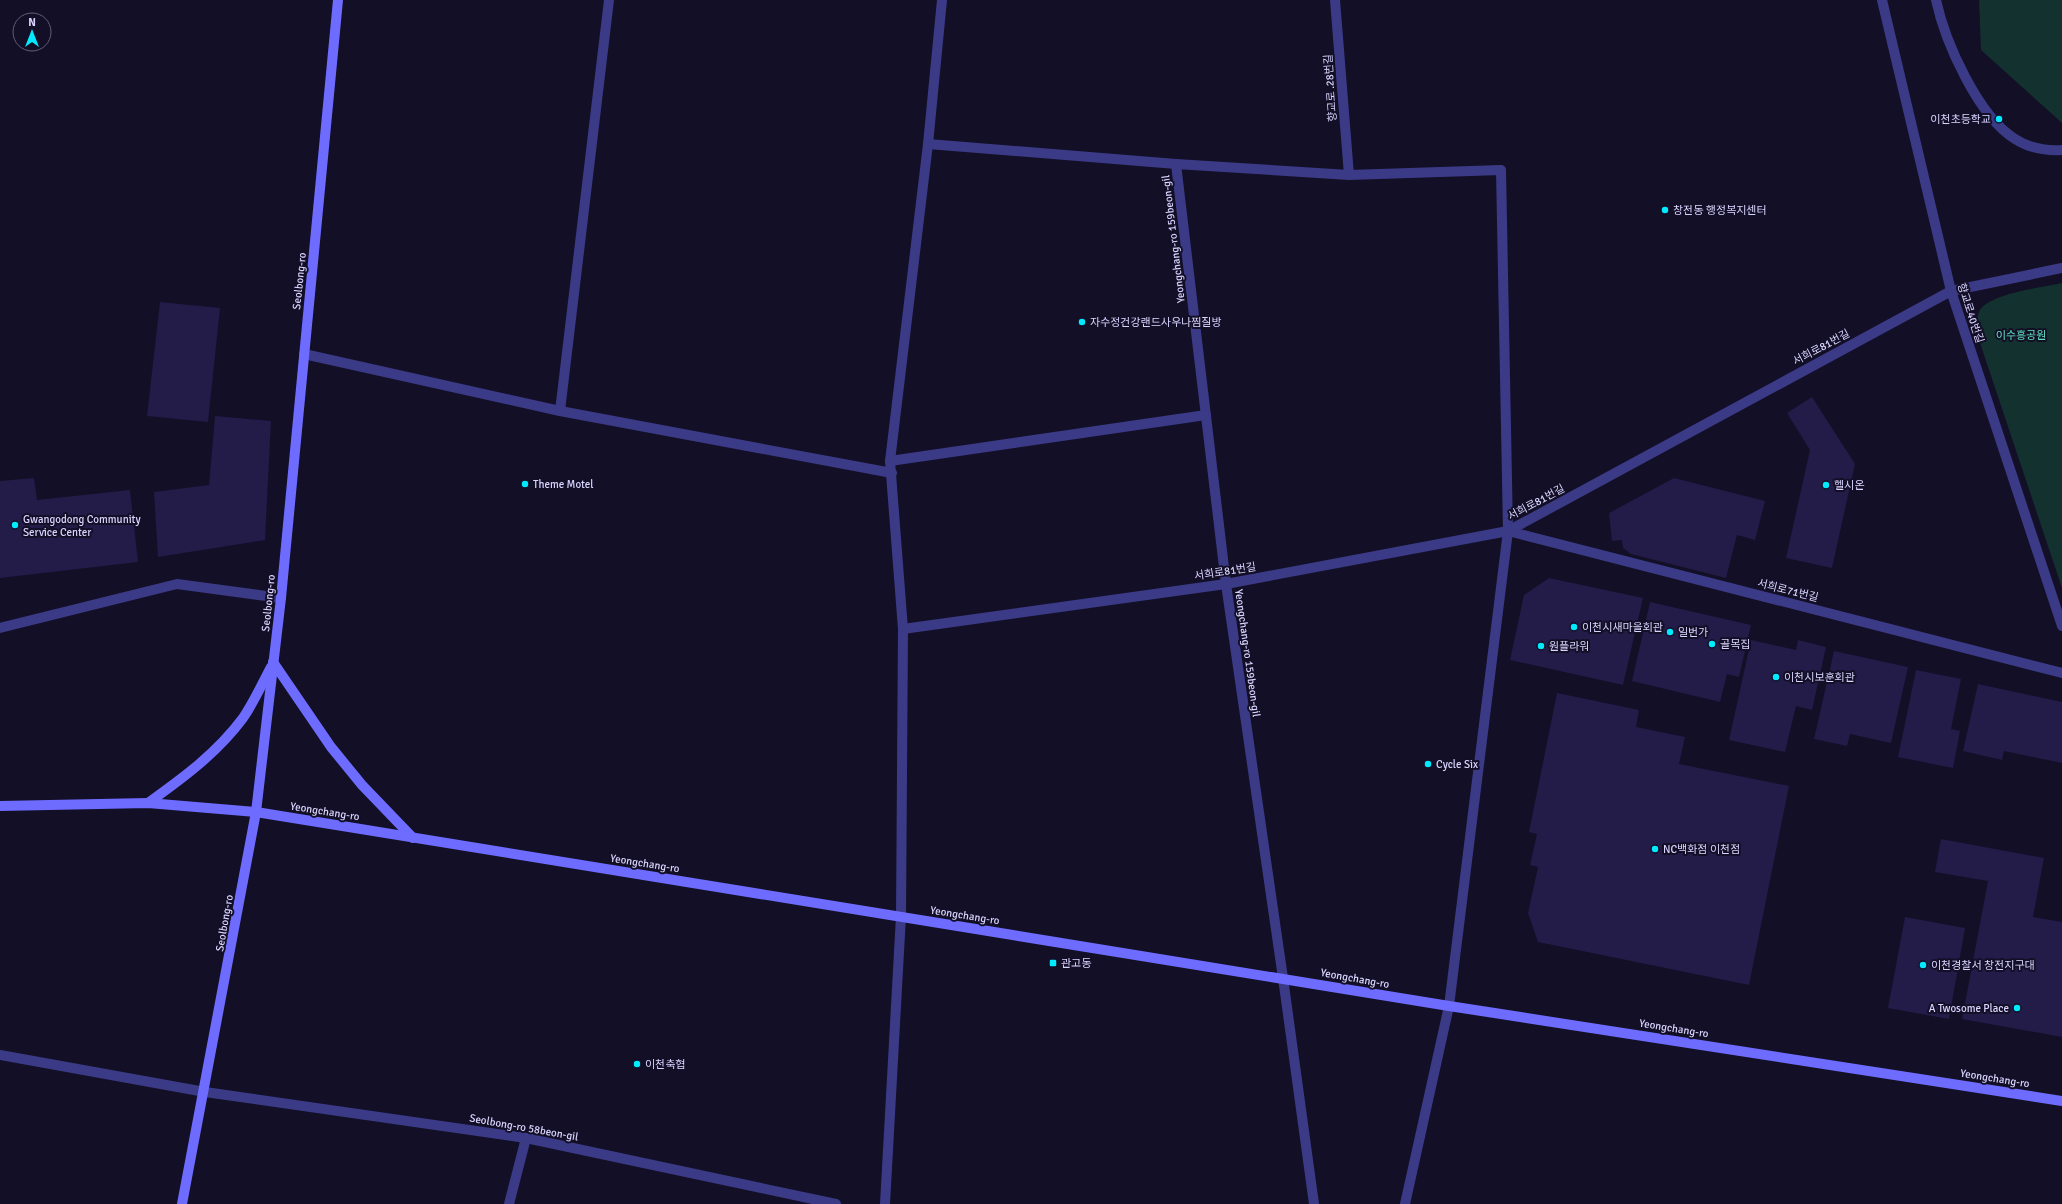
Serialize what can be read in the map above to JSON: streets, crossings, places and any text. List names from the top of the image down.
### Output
{
  "streets": {
    "street": [
      "향교로 .28번길",
      "Yeongchang-ro 159beon-gil",
      "Seolbong-ro",
      "향교로40번길",
      "서희로81번길",
      "서희로71번길",
      "Yeongchang-ro",
      "Seolbong-ro 58beon-gil"
    ]
  },
  "crossings": [
    ["Yeongchang-ro 159beon-gil", "서희로81번길"],
    ["Yeongchang-ro 159beon-gil", "Yeongchang-ro"],
    ["Seolbong-ro", "Yeongchang-ro"],
    ["Seolbong-ro", "Seolbong-ro 58beon-gil"],
    ["향교로40번길", "서희로81번길"],
    ["서희로81번길", "서희로71번길"]
  ],
  "parks": ["이수흥공원"],
  "places": {
    "other": [
      "이천초등학교",
      "창전동 행정복지센터",
      "자수정건강랜드사우나찜질방",
      "Theme Motel",
      "헬시온",
      "Gwangodong Community Service Center",
      "이천시새마을회관",
      "일번가",
      "골목집",
      "원플라워",
      "이천시보훈회관",
      "Cycle Six",
      "NC백화점 이천점",
      "이천경찰서 창전지구대",
      "A Twosome Place",
      "이천축협"
    ],
    "transit": ["관고동"]
  },
  "north": "top"
}
